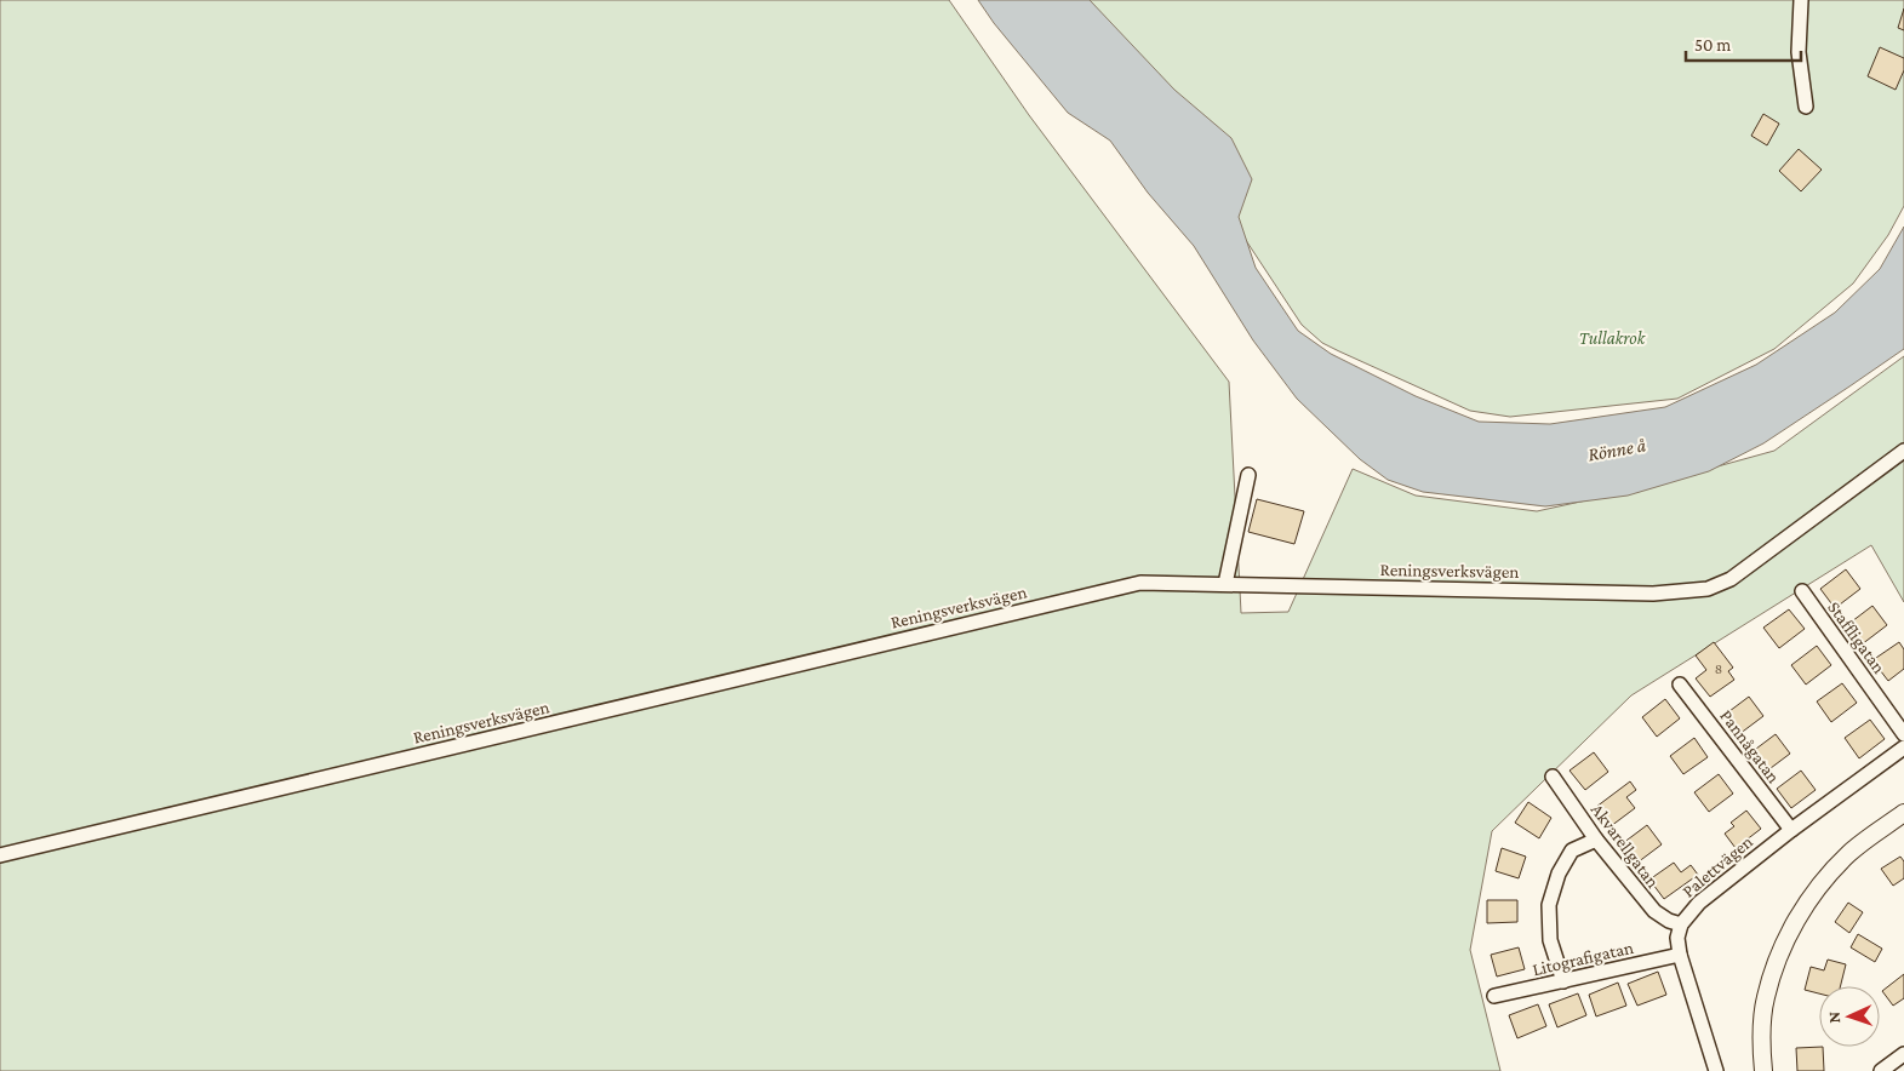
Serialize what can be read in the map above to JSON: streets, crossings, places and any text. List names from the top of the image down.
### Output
{
  "streets": {
    "street": [
      "Reningsverksvägen",
      "Staffligatan",
      "Pannågatan",
      "Akvarellgatan",
      "Palettvägen",
      "Litografigatan"
    ]
  },
  "crossings": [
    ["Pannågatan", "Palettvägen"],
    ["Akvarellgatan", "Palettvägen"],
    ["Palettvägen", "Litografigatan"]
  ],
  "water": ["Rönne å"],
  "parks": ["Tullakrok"],
  "house_numbers": ["8"],
  "scale_bar": "50 m",
  "north": "left"
}
